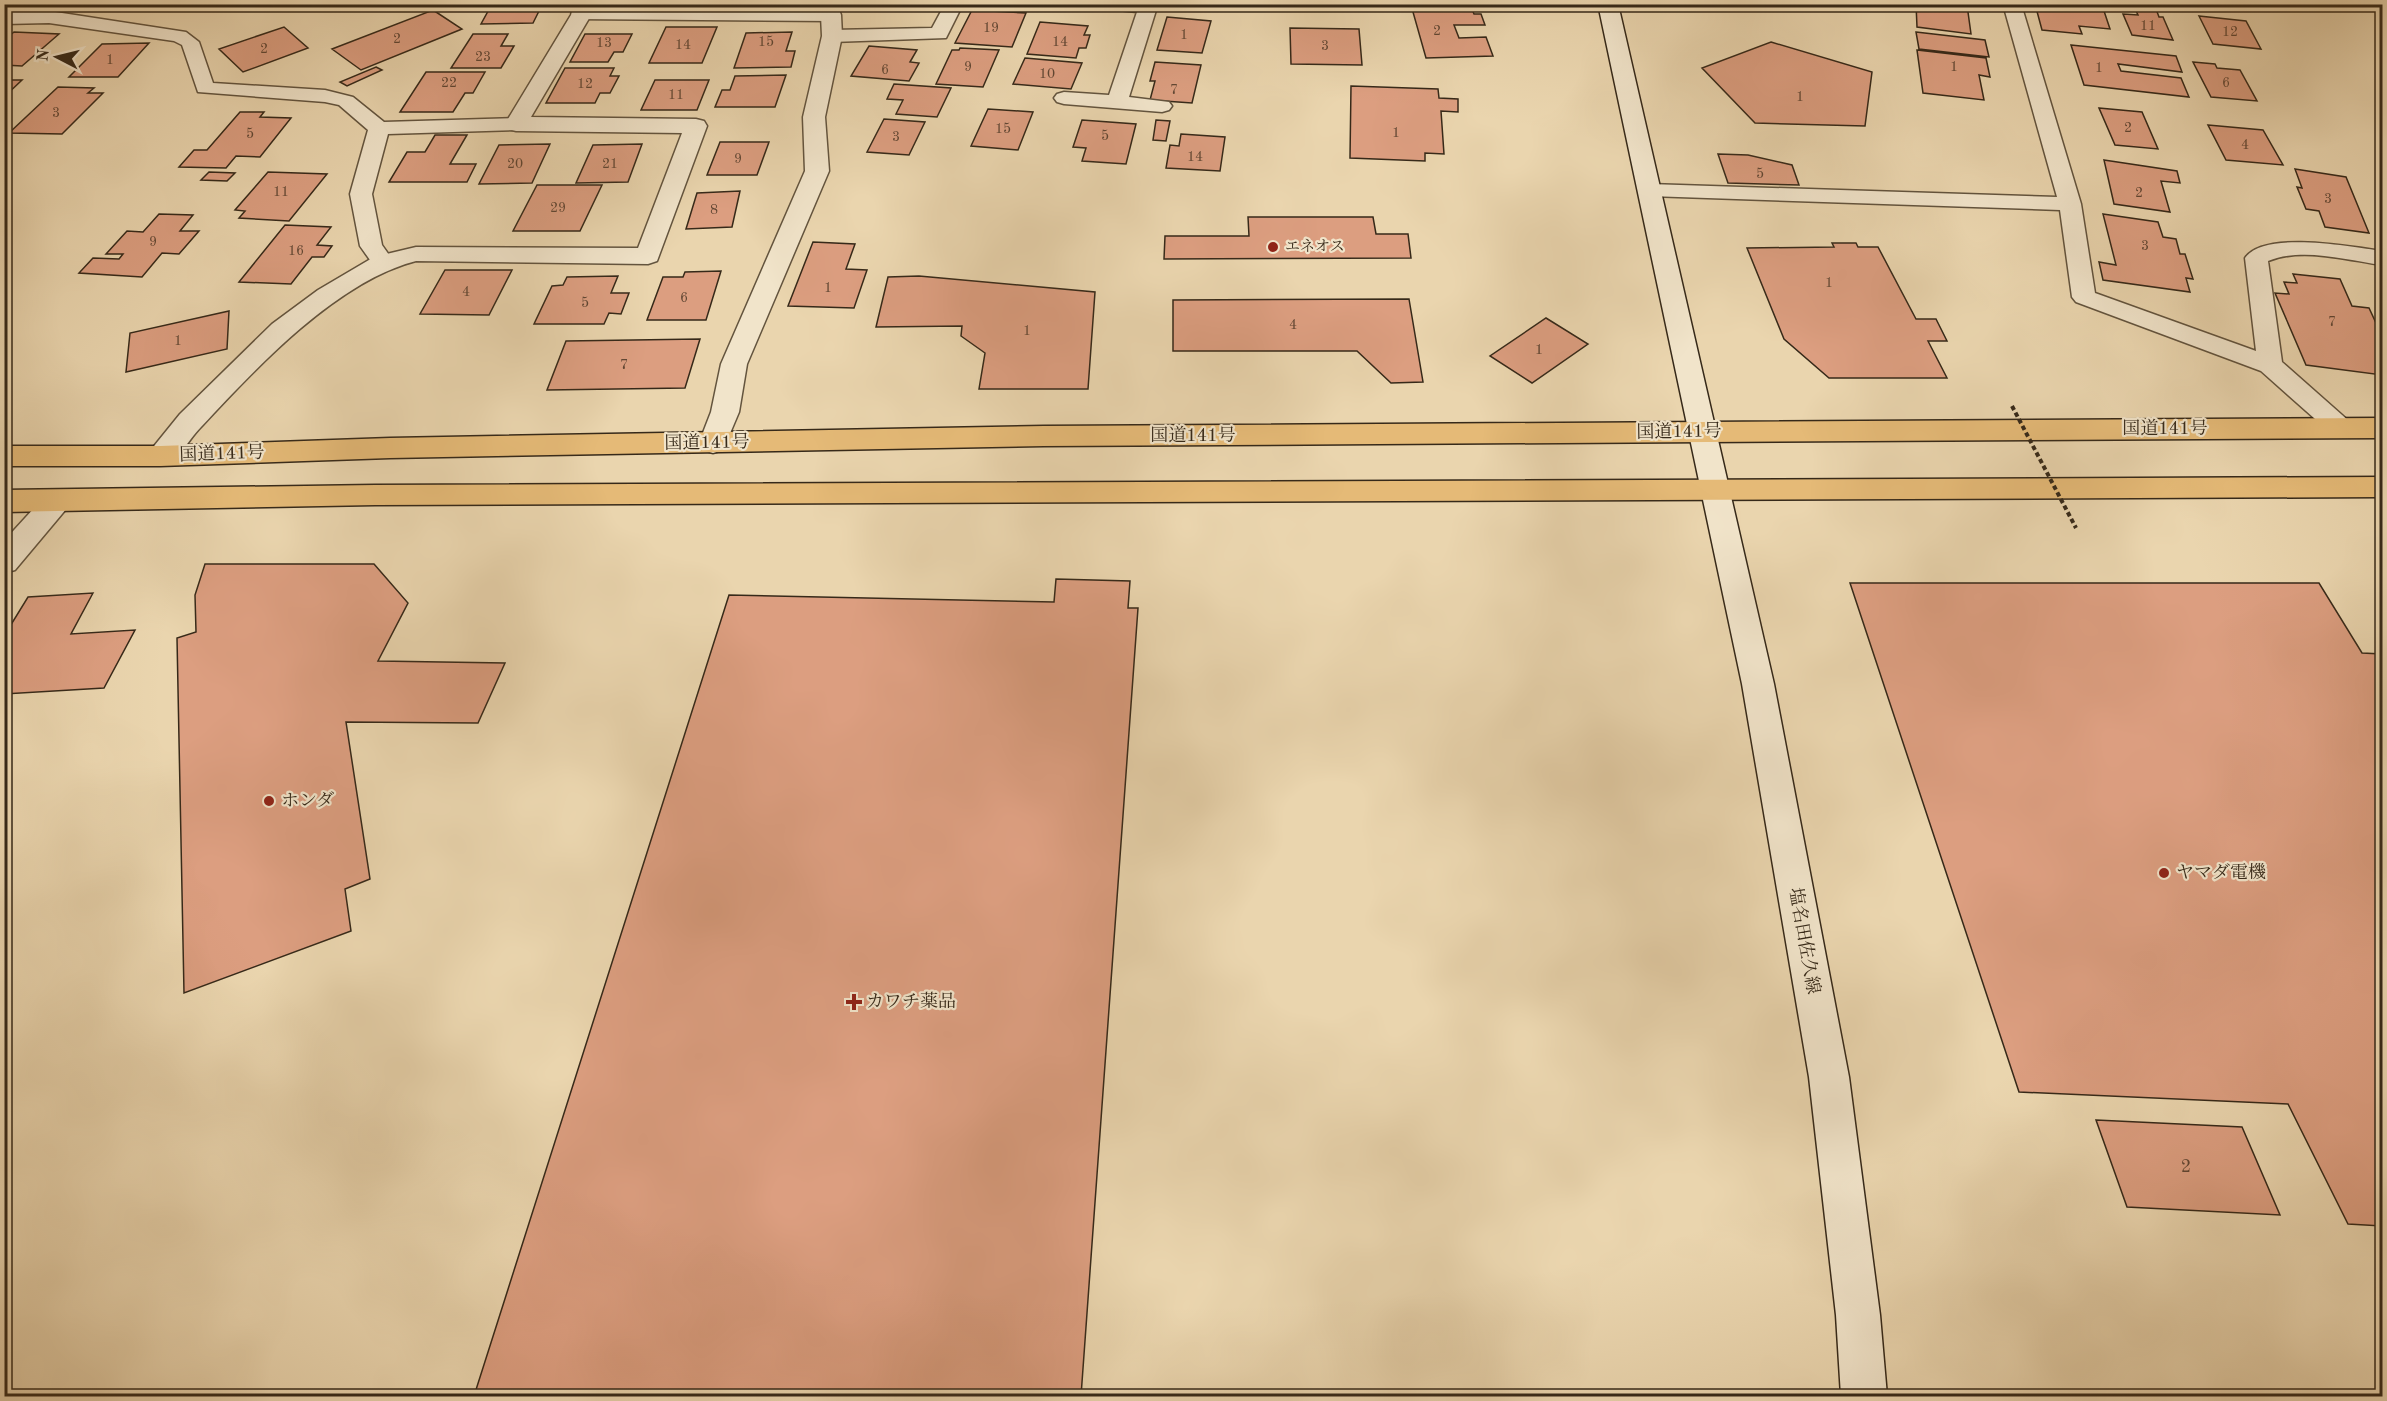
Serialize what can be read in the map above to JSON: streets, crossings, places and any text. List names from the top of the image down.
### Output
{
  "streets": {
    "highway": ["国道141号"],
    "street": ["塩名田佐久線"]
  },
  "crossings": [
    ["国道141号", "塩名田佐久線"]
  ],
  "places": {
    "other": ["エネオス", "ホンダ", "ヤマダ電機"],
    "health": ["カワチ薬品"]
  },
  "house_numbers": [
    "11",
    "19",
    "2",
    "12",
    "1",
    "2",
    "15",
    "14",
    "13",
    "14",
    "3",
    "2",
    "23",
    "1",
    "9",
    "1",
    "1",
    "6",
    "10",
    "22",
    "6",
    "12",
    "7",
    "11",
    "1",
    "3",
    "2",
    "15",
    "1",
    "5",
    "5",
    "3",
    "4",
    "14",
    "9",
    "20",
    "21",
    "5",
    "11",
    "2",
    "3",
    "29",
    "8",
    "9",
    "3",
    "16",
    "1",
    "1",
    "4",
    "6",
    "5",
    "7",
    "4",
    "1",
    "1",
    "1",
    "7",
    "2"
  ],
  "north": "left"
}
